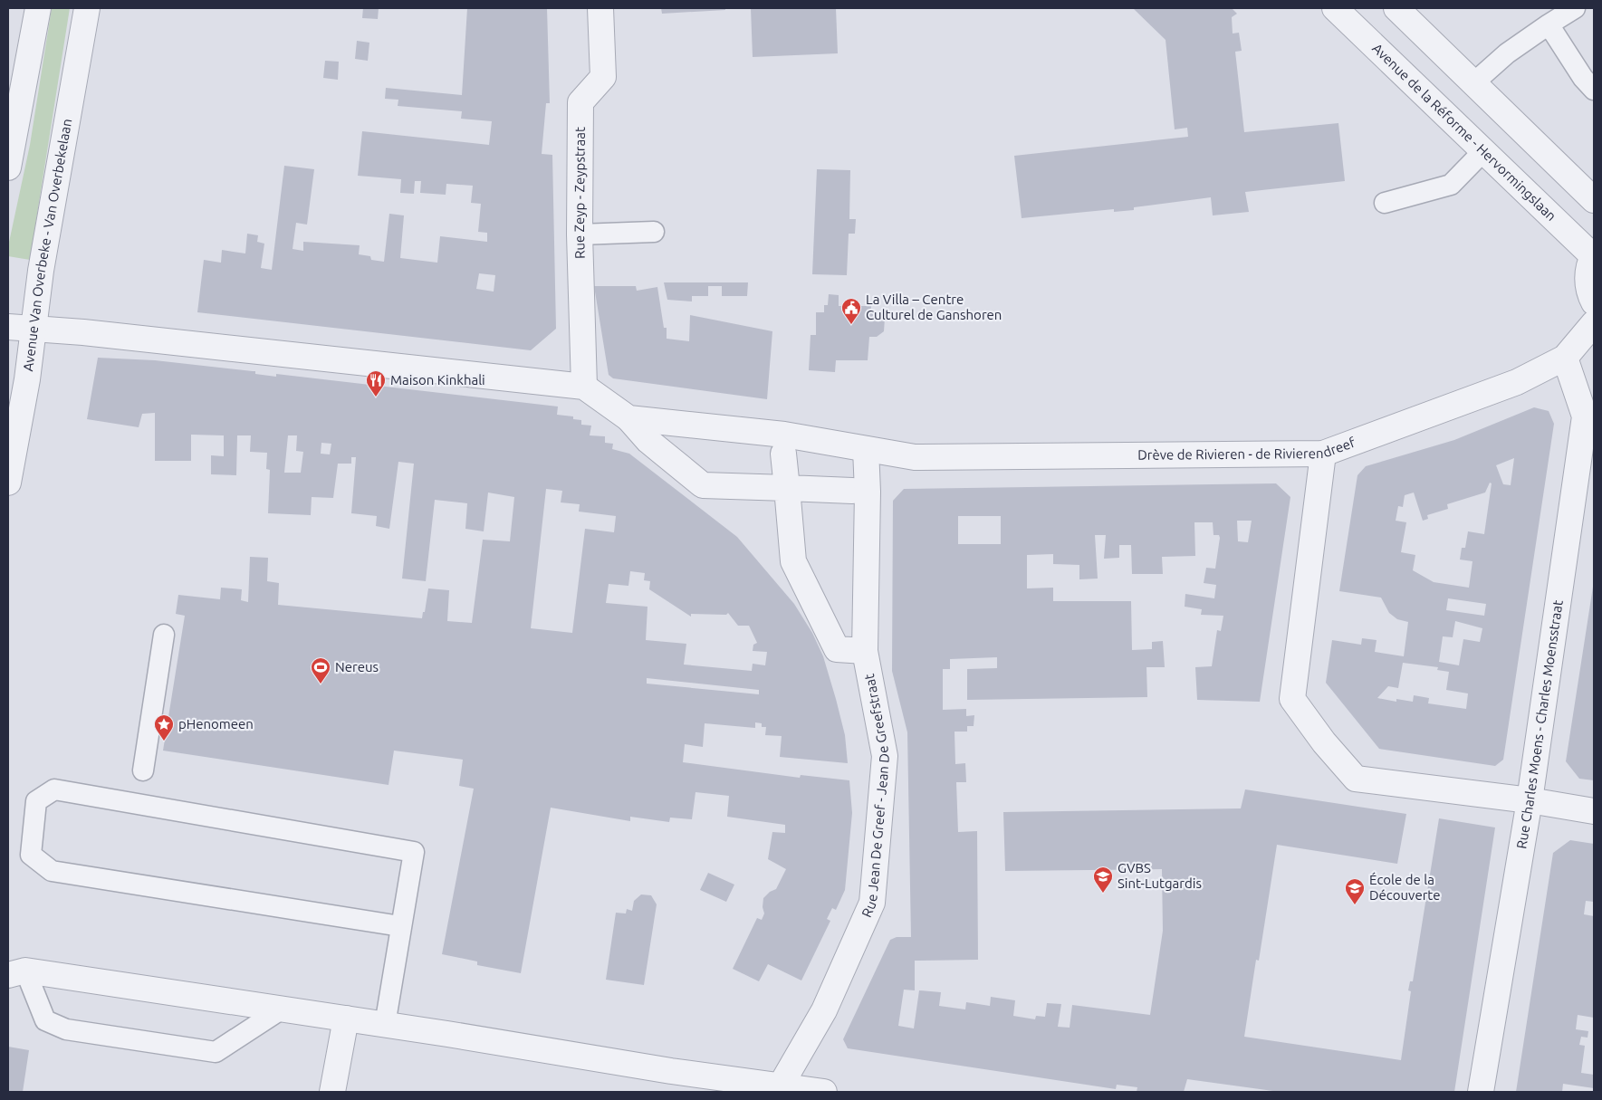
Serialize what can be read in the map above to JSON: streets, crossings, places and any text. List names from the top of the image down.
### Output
{
  "streets": {
    "street": [
      "Avenue de la Réforme - Hervormingslaan",
      "Rue Zeyp - Zeypstraat",
      "Avenue Van Overbeke - Van Overbekelaan",
      "Drève de Rivieren - de Rivierendreef",
      "Rue Charles Moens - Charles Moensstraat",
      "Rue Jean De Greef - Jean De Greefstraat"
    ]
  },
  "crossings": [
    ["Drève de Rivieren - de Rivierendreef", "Rue Charles Moens - Charles Moensstraat"],
    ["Drève de Rivieren - de Rivierendreef", "Rue Jean De Greef - Jean De Greefstraat"]
  ],
  "places": {
    "public building": ["La Villa – Centre Culturel de Ganshoren"],
    "restaurant": ["Maison Kinkhali"],
    "sports": ["Nereus"],
    "place": ["pHenomeen"],
    "school or university": ["GVBS Sint-Lutgardis", "École de la Découverte"]
  }
}
